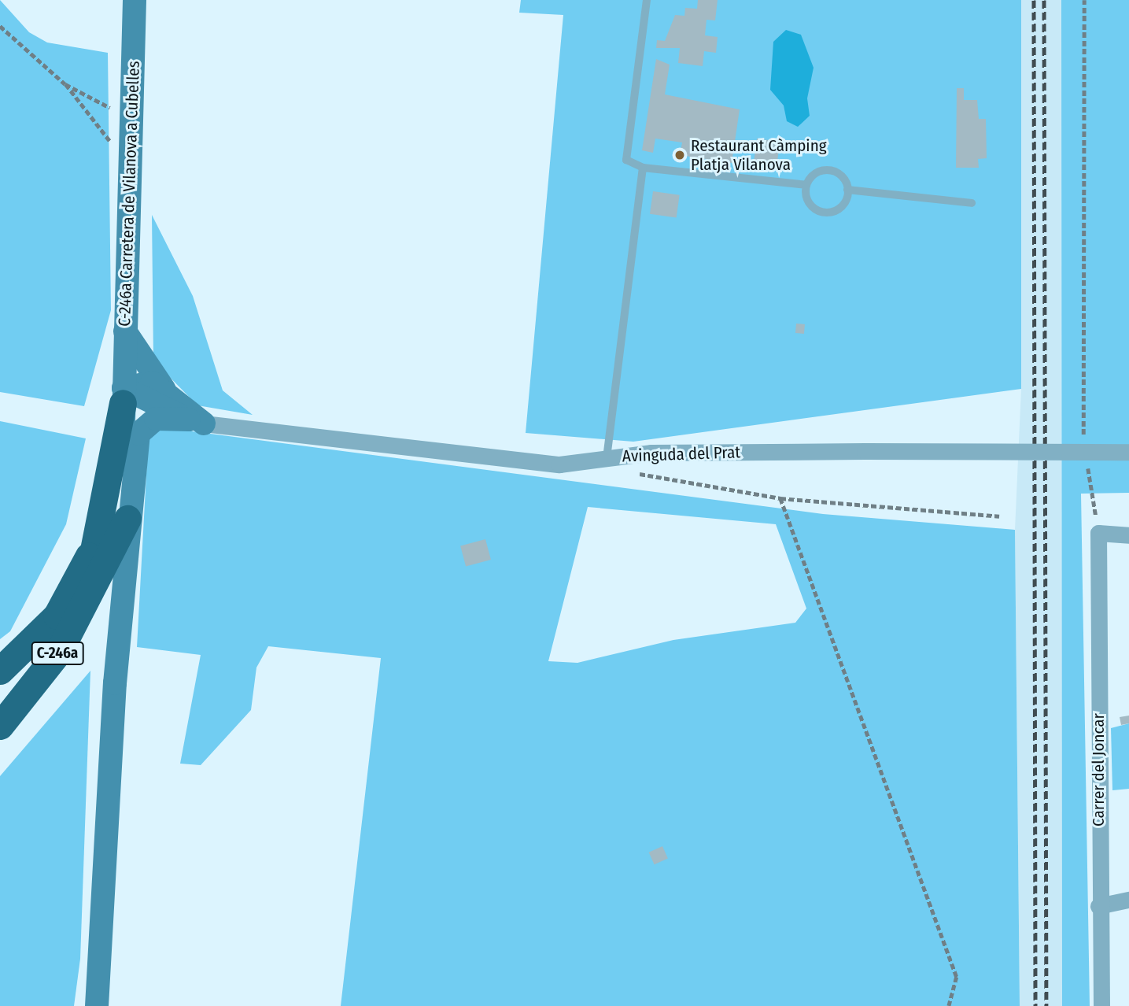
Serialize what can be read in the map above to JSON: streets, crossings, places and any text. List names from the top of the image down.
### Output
{
  "streets": {
    "highway": ["C-246a"],
    "main road": ["C-246a Carretera de Vilanova a Cubelles"],
    "street": ["Avinguda del Prat", "Carrer del Joncar"]
  },
  "crossings": [
    ["C-246a Carretera de Vilanova a Cubelles", "C-246a"]
  ],
  "places": ["Restaurant Càmping Platja Vilanova"]
}
